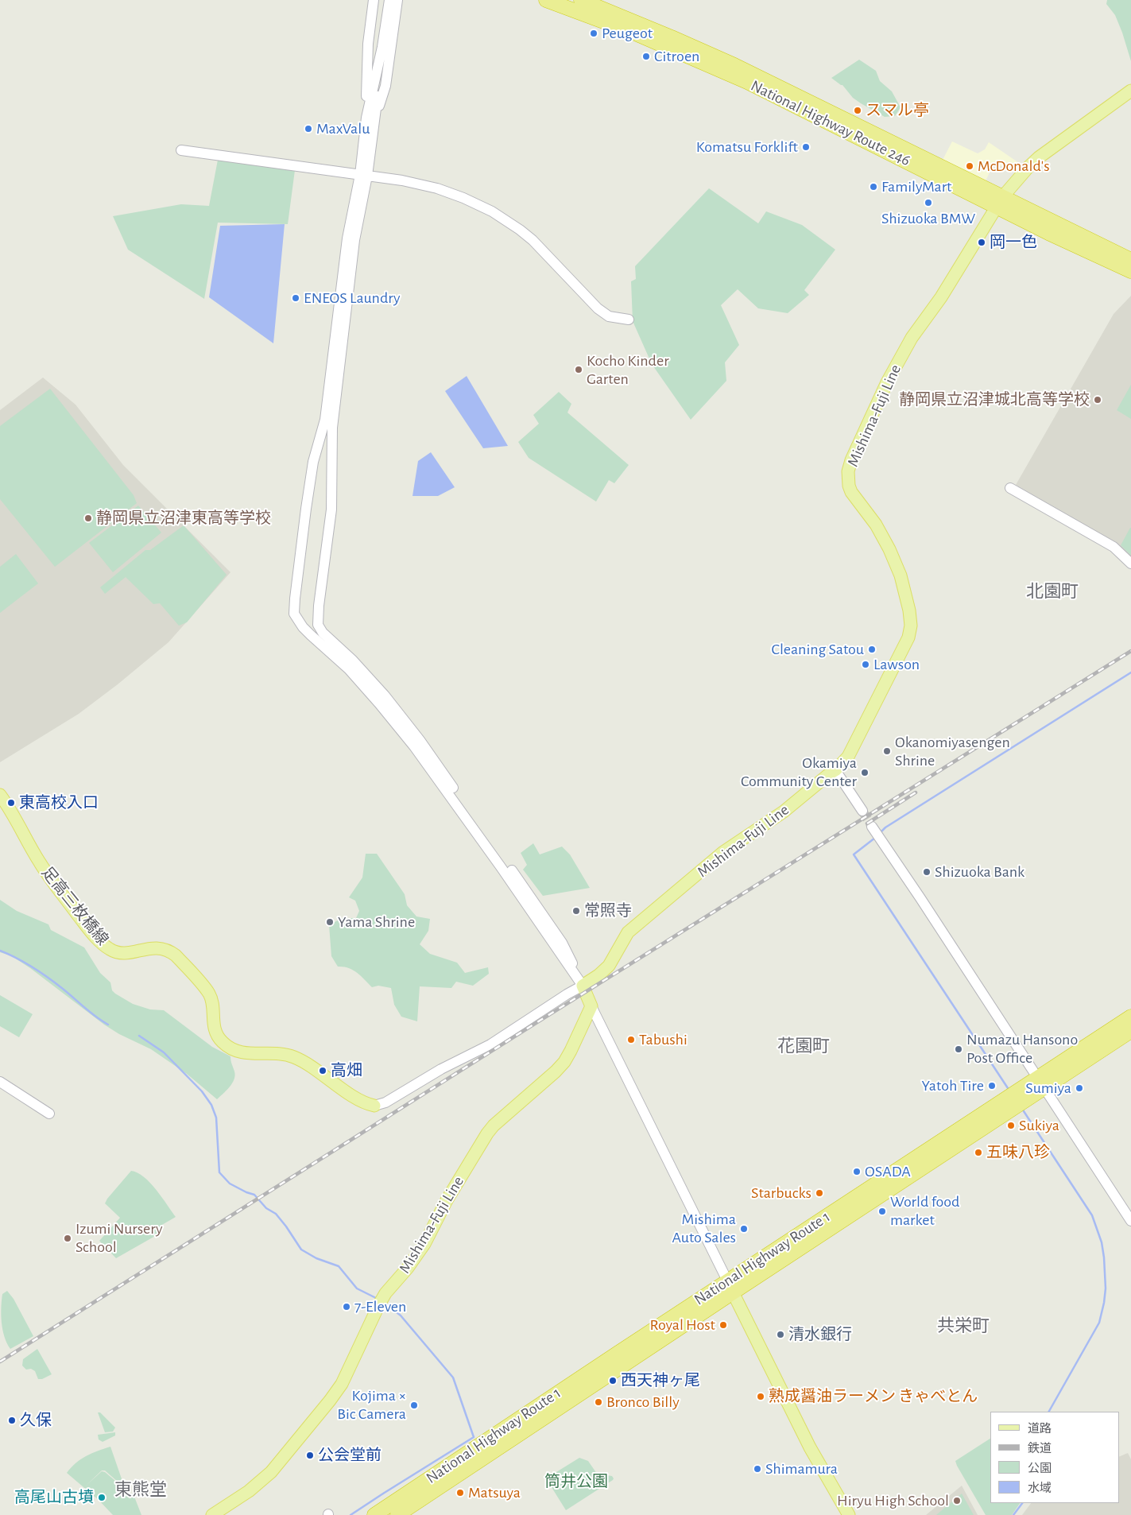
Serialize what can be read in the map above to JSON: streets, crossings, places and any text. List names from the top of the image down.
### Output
{
  "streets": {
    "highway": ["National Highway Route 246", "National Highway Route 1"],
    "main road": ["Mishima-Fuji Line", "足高三枚橋線"]
  },
  "crossings": [
    ["National Highway Route 246", "Mishima-Fuji Line"]
  ],
  "districts": [
    "北園町",
    "花園町",
    "共栄町",
    "東熊堂"
  ],
  "parks": ["筒井公園"],
  "places": [
    "Peugeot",
    "Citroen",
    "スマル亭",
    "MaxValu",
    "Komatsu Forklift",
    "McDonald's",
    "FamilyMart",
    "Shizuoka BMW",
    "岡一色",
    "ENEOS Laundry",
    "Kocho Kinder Garten",
    "静岡県立沼津城北高等学校",
    "静岡県立沼津東高等学校",
    "Cleaning Satou",
    "Lawson",
    "Okanomiyasengen Shrine",
    "Okamiya Community Center",
    "東高校入口",
    "Shizuoka Bank",
    "常照寺",
    "Yama Shrine",
    "Tabushi",
    "Numazu Hansono Post Office",
    "高畑",
    "Yatoh Tire",
    "Sumiya",
    "Sukiya",
    "五味八珍",
    "OSADA",
    "Starbucks",
    "World food market",
    "Mishima Auto Sales",
    "Izumi Nursery School",
    "7-Eleven",
    "Royal Host",
    "清水銀行",
    "西天神ヶ尾",
    "熟成醤油ラーメン きゃべとん",
    "Bronco Billy",
    "Kojima × Bic Camera",
    "久保",
    "公会堂前",
    "Shimamura",
    "Matsuya",
    "高尾山古墳",
    "Hiryu High School"
  ],
  "legend": [
    "道路",
    "鉄道",
    "公園",
    "水域"
  ]
}
